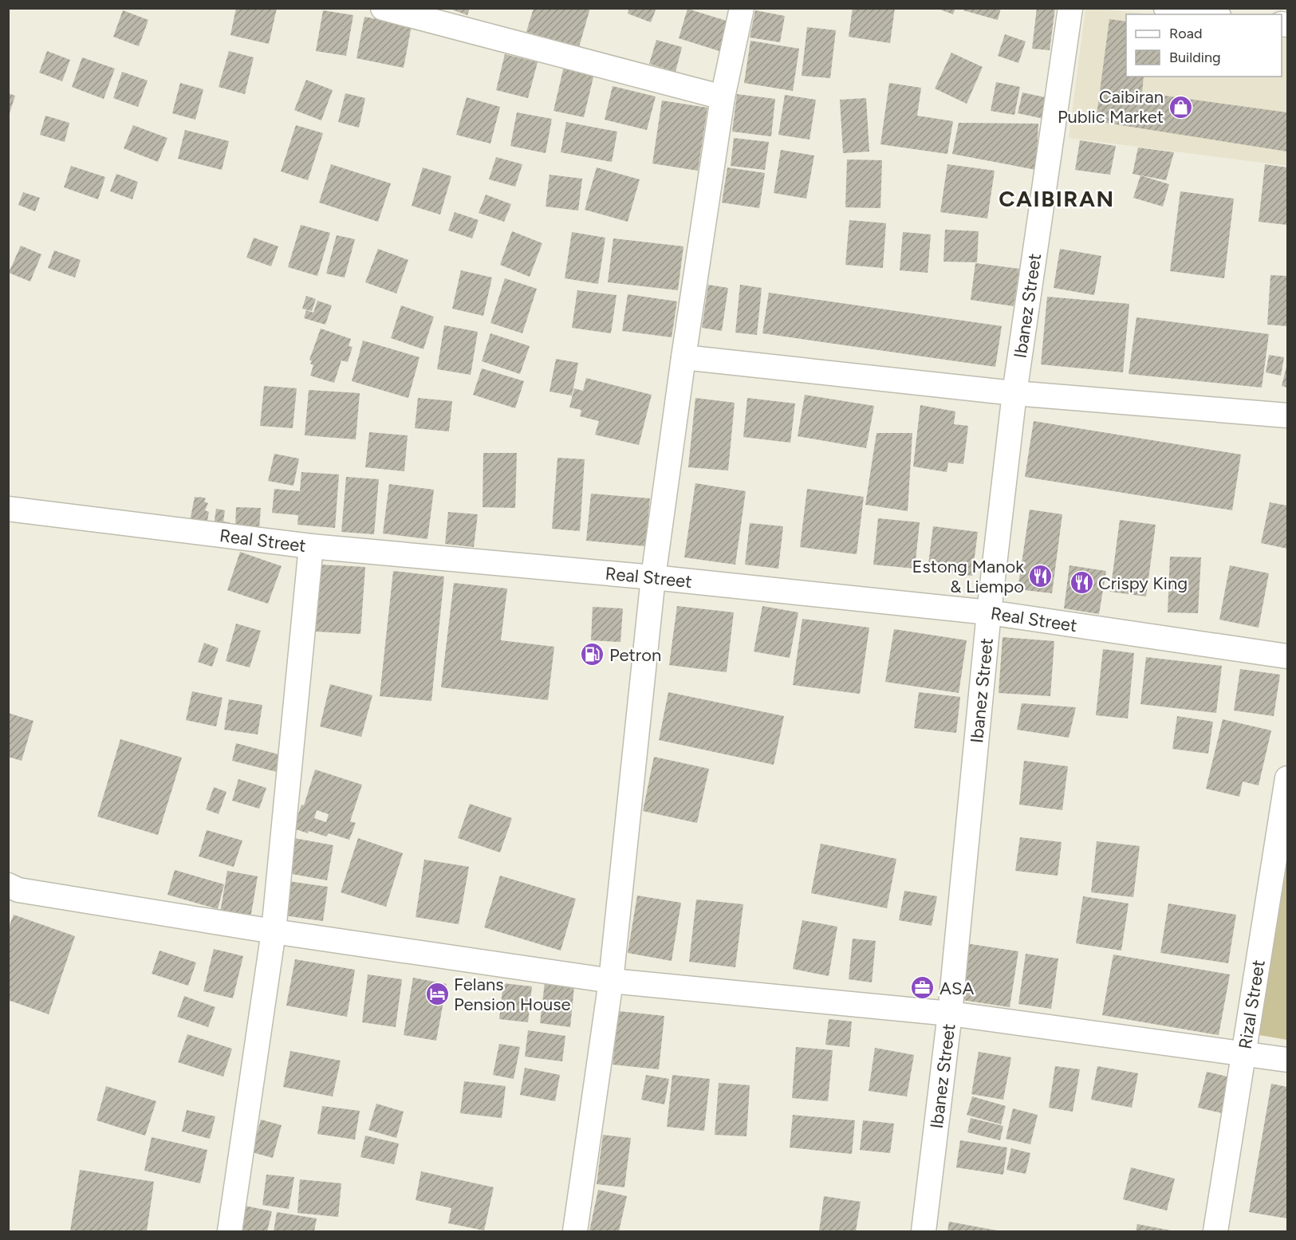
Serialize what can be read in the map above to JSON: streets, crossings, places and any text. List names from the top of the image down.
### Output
{
  "streets": {
    "street": ["Ibanez Street", "Real Street", "Rizal Street"]
  },
  "crossings": [
    ["Ibanez Street", "Real Street"]
  ],
  "districts": ["CAIBIRAN"],
  "places": {
    "shop": ["Caibiran Public Market"],
    "restaurant": ["Estong Manok & Liempo", "Crispy King"],
    "fuel station": ["Petron"],
    "office": ["ASA"],
    "hotel": ["Felans Pension House"]
  },
  "legend": ["Road", "Building"]
}
